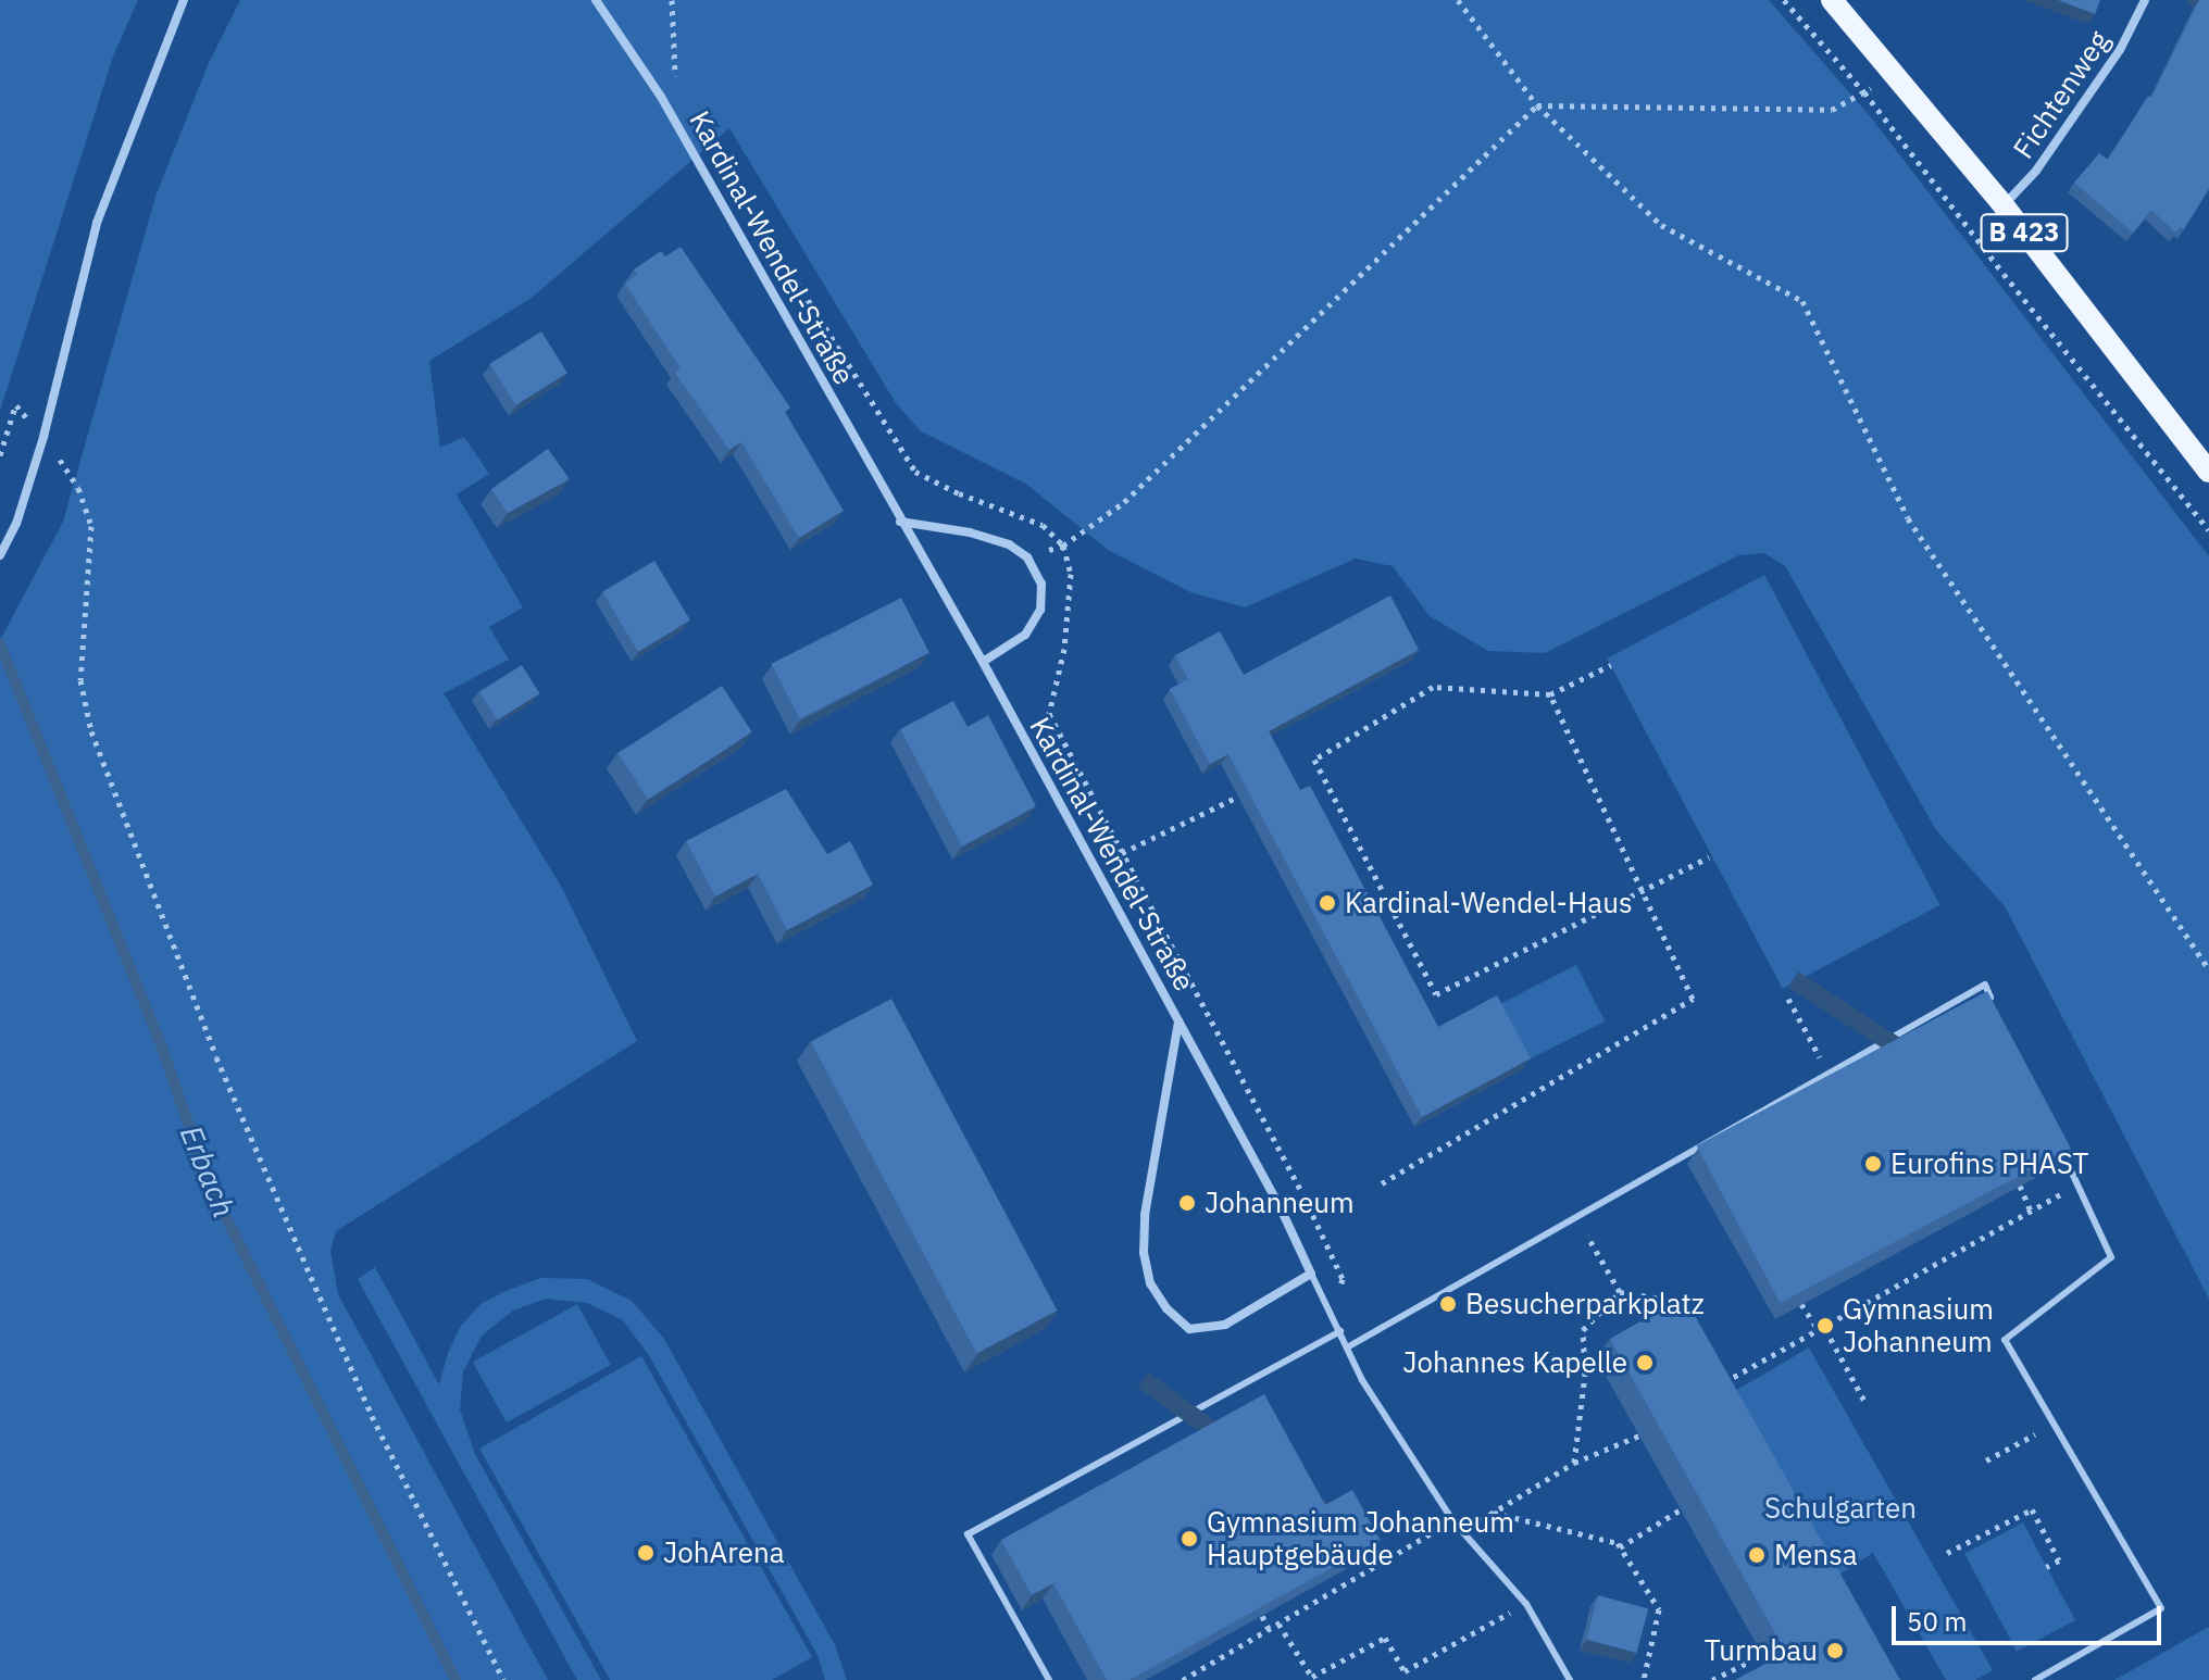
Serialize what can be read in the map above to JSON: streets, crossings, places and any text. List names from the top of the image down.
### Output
{
  "streets": {
    "main road": ["B 423"],
    "street": ["Fichtenweg", "Kardinal-Wendel-Straße"]
  },
  "crossings": [
    ["Fichtenweg", "B 423"]
  ],
  "water": ["Erbach"],
  "parks": ["Schulgarten"],
  "places": [
    "Kardinal-Wendel-Haus",
    "Eurofins PHAST",
    "Johanneum",
    "Besucherparkplatz",
    "Gymnasium Johanneum",
    "Johannes Kapelle",
    "Gymnasium Johanneum Hauptgebäude",
    "JohArena",
    "Mensa",
    "Turmbau"
  ],
  "scale_bar": "50 m"
}
